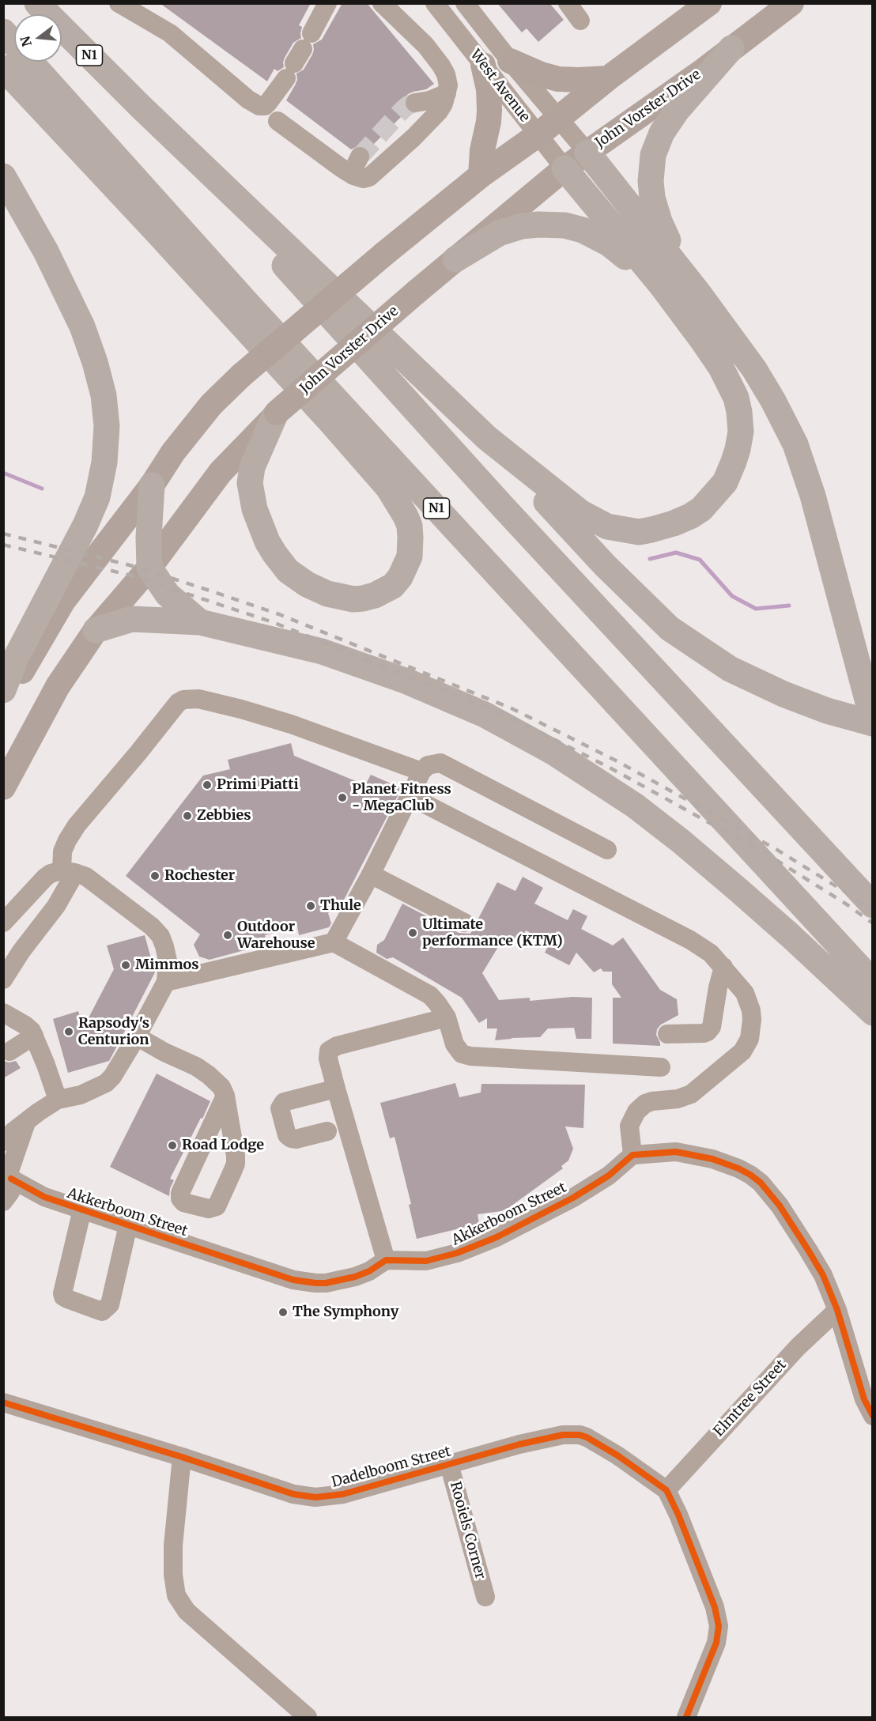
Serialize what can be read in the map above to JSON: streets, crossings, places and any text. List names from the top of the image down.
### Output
{
  "streets": {
    "highway": ["N1"],
    "main road": ["John Vorster Drive"],
    "street": [
      "West Avenue",
      "Akkerboom Street",
      "Elmtree Street",
      "Dadelboom Street",
      "Rooiels Corner"
    ]
  },
  "crossings": [
    ["West Avenue", "John Vorster Drive"],
    ["Elmtree Street", "Dadelboom Street"],
    ["Dadelboom Street", "Rooiels Corner"]
  ],
  "places": [
    "Primi Piatti",
    "Planet Fitness - MegaClub",
    "Zebbies",
    "Rochester",
    "Thule",
    "Ultimate performance (KTM)",
    "Outdoor Warehouse",
    "Mimmos",
    "Rapsody's Centurion",
    "Road Lodge",
    "The Symphony"
  ],
  "north": "left"
}
